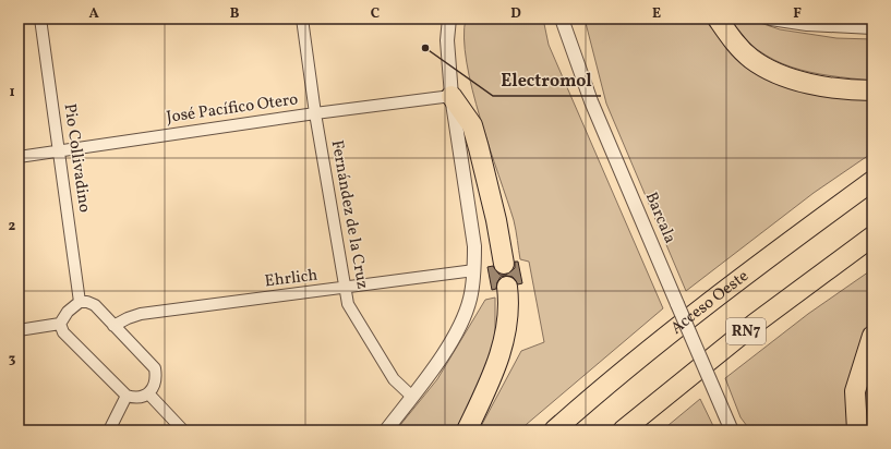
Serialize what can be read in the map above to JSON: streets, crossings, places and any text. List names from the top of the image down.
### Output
{
  "streets": {
    "highway": ["Acceso Oeste", "RN7"],
    "street": [
      "José Pacífico Otero",
      "Pio Collivadino",
      "Fernández de la Cruz",
      "Barcala",
      "Ehrlich"
    ]
  },
  "crossings": [
    ["José Pacífico Otero", "Pio Collivadino"],
    ["José Pacífico Otero", "Fernández de la Cruz"],
    ["Fernández de la Cruz", "Ehrlich"]
  ],
  "places": ["Electromol"],
  "grid": {
    "columns": [
      "A",
      "B",
      "C",
      "D",
      "E",
      "F"
    ],
    "rows": ["1", "2", "3"]
  }
}
